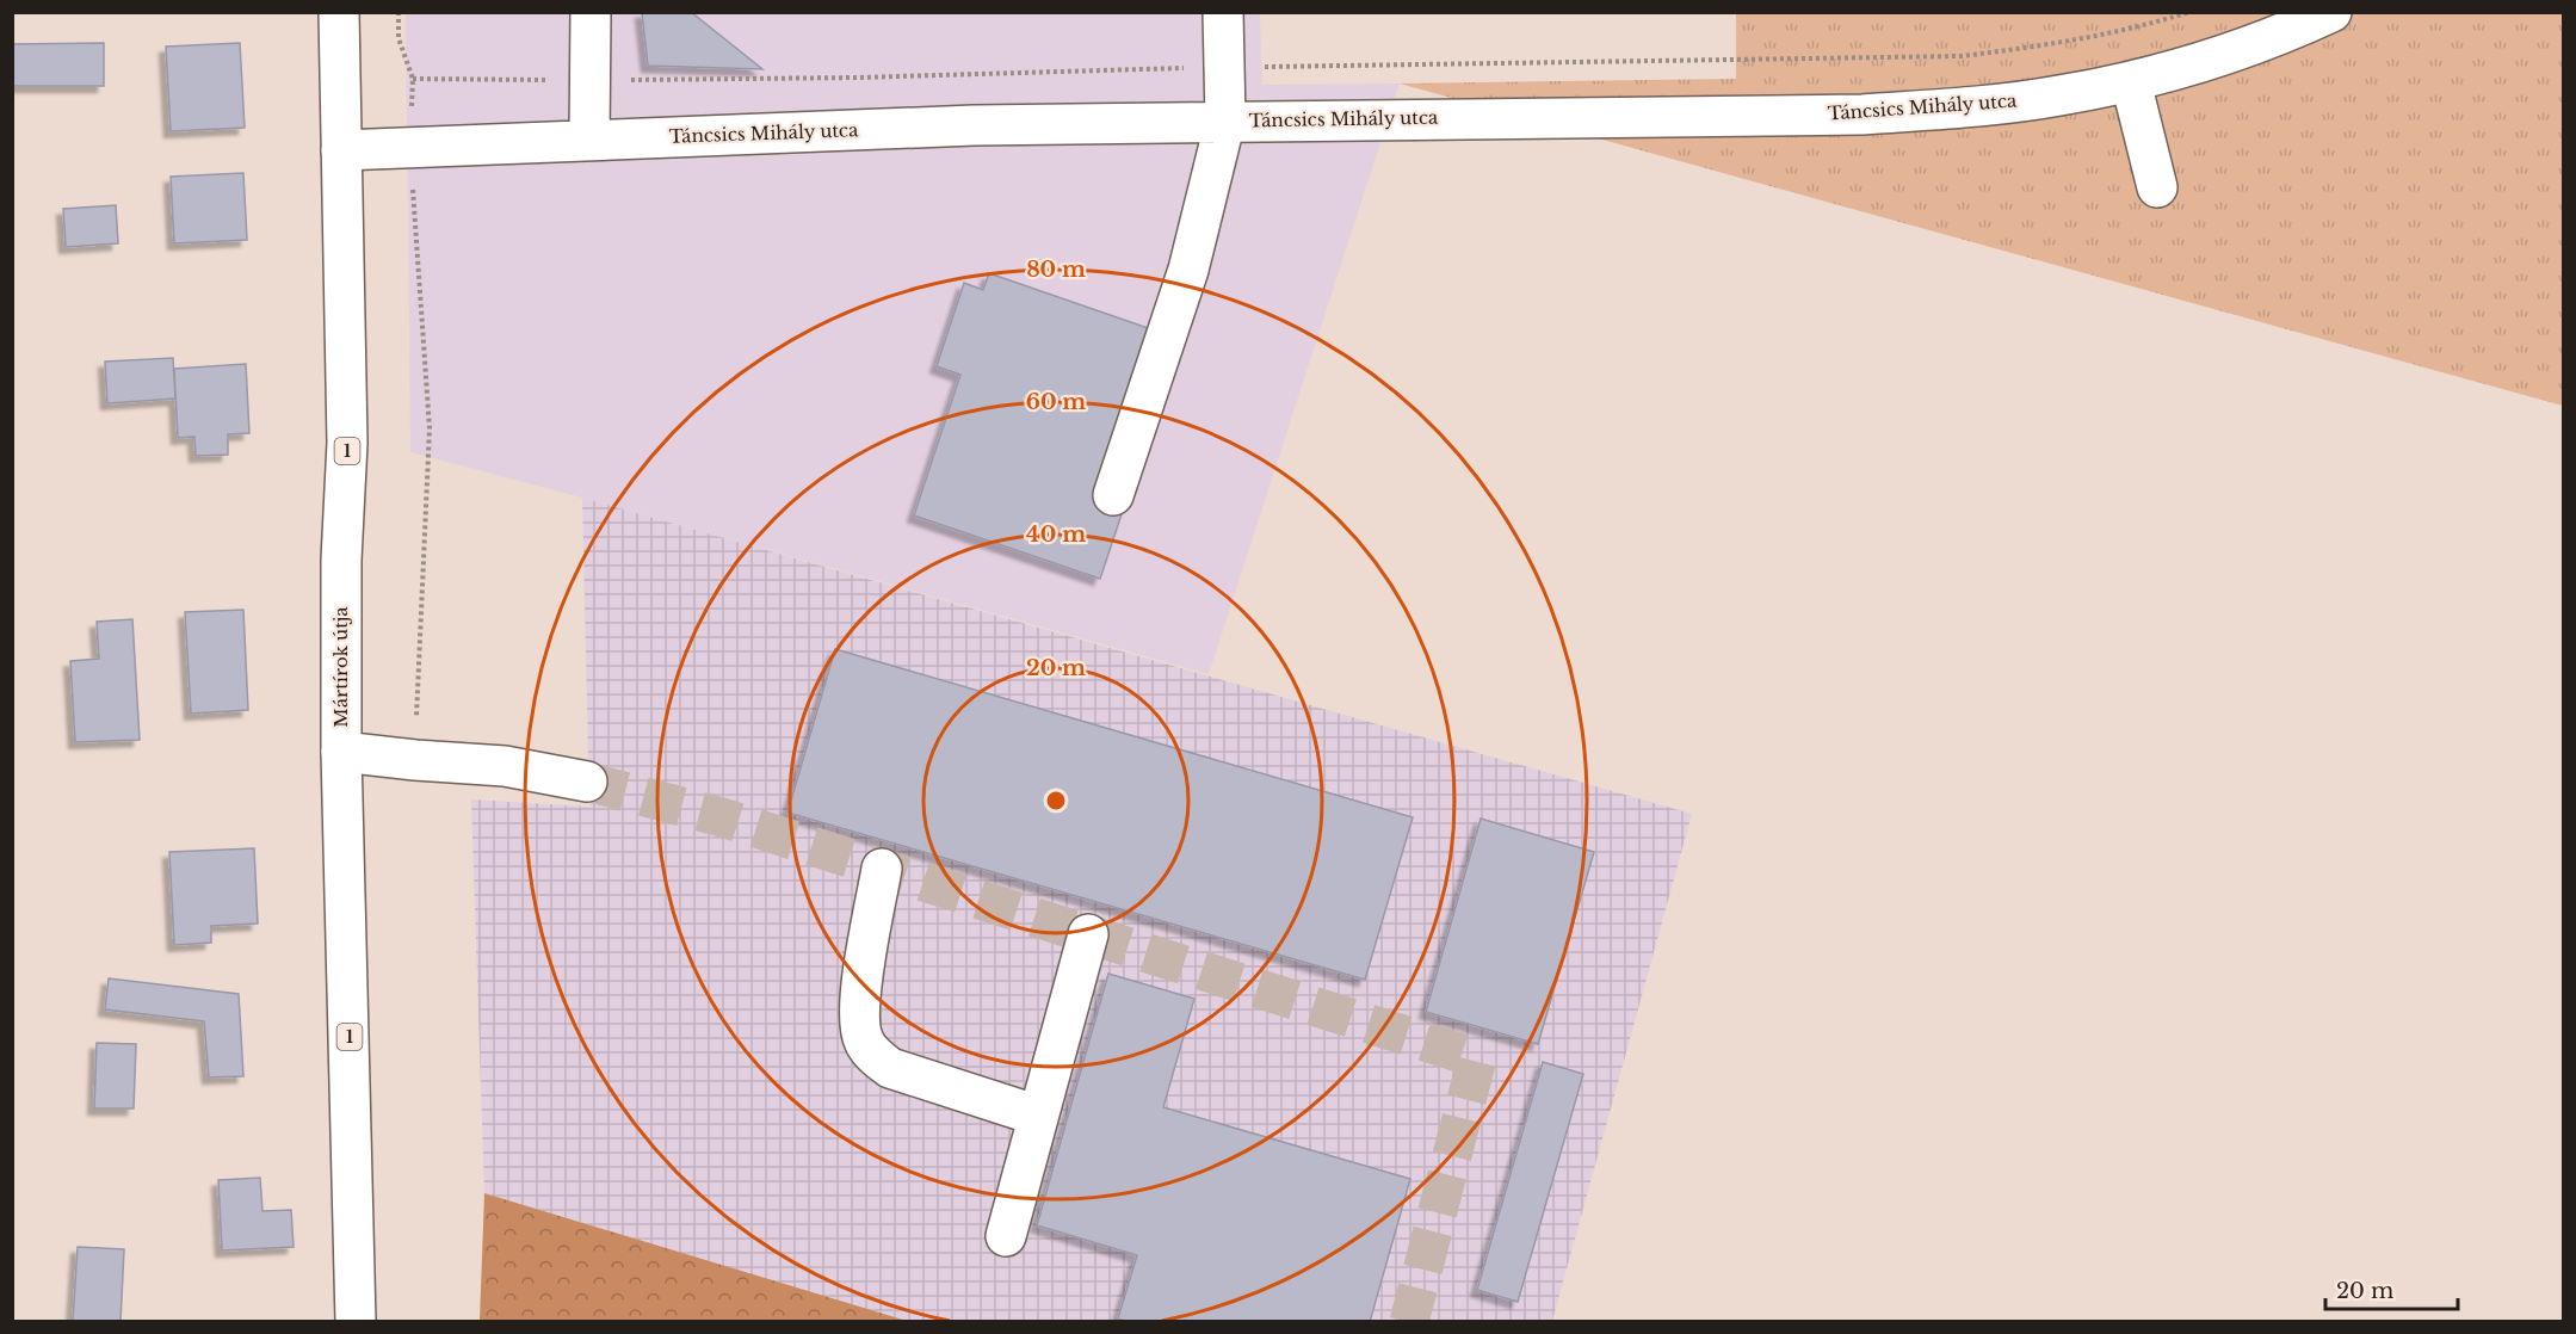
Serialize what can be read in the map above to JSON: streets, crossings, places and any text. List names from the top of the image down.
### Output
{
  "streets": {
    "street": ["Táncsics Mihály utca", "1", "Mártírok útja"]
  },
  "crossings": [
    ["Táncsics Mihály utca", "Mártírok útja"]
  ],
  "scale_bar": "20 m",
  "rings": [
    "80 m",
    "60 m",
    "40 m",
    "20 m"
  ]
}
